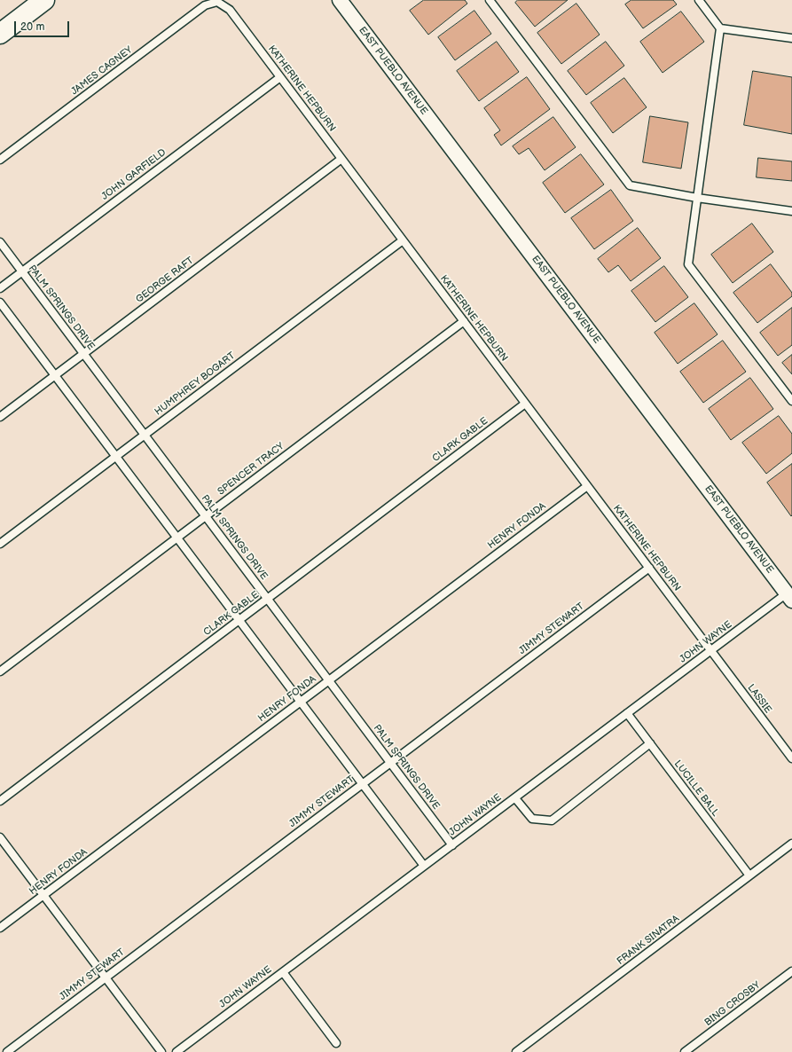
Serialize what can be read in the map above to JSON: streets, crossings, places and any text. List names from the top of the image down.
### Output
{
  "streets": {
    "street": ["EAST PUEBLO AVENUE"],
    "lane": [
      "JAMES CAGNEY",
      "KATHERINE HEPBURN",
      "JOHN GARFIELD",
      "GEORGE RAFT",
      "PALM SPRINGS DRIVE",
      "HUMPHREY BOGART",
      "CLARK GABLE",
      "SPENCER TRACY",
      "HENRY FONDA",
      "JIMMY STEWART",
      "JOHN WAYNE",
      "LASSIE",
      "LUCILLE BALL",
      "FRANK SINATRA",
      "BING CROSBY"
    ]
  },
  "crossings": [
    ["JAMES CAGNEY", "KATHERINE HEPBURN"],
    ["EAST PUEBLO AVENUE", "JOHN WAYNE"],
    ["KATHERINE HEPBURN", "JOHN GARFIELD"],
    ["KATHERINE HEPBURN", "GEORGE RAFT"],
    ["KATHERINE HEPBURN", "HUMPHREY BOGART"],
    ["KATHERINE HEPBURN", "CLARK GABLE"],
    ["KATHERINE HEPBURN", "SPENCER TRACY"],
    ["KATHERINE HEPBURN", "HENRY FONDA"],
    ["KATHERINE HEPBURN", "JIMMY STEWART"],
    ["KATHERINE HEPBURN", "JOHN WAYNE"],
    ["KATHERINE HEPBURN", "LASSIE"],
    ["JOHN GARFIELD", "PALM SPRINGS DRIVE"],
    ["GEORGE RAFT", "PALM SPRINGS DRIVE"],
    ["PALM SPRINGS DRIVE", "HUMPHREY BOGART"],
    ["PALM SPRINGS DRIVE", "CLARK GABLE"],
    ["PALM SPRINGS DRIVE", "SPENCER TRACY"],
    ["PALM SPRINGS DRIVE", "HENRY FONDA"],
    ["PALM SPRINGS DRIVE", "JIMMY STEWART"],
    ["PALM SPRINGS DRIVE", "JOHN WAYNE"],
    ["JOHN WAYNE", "LASSIE"],
    ["JOHN WAYNE", "LUCILLE BALL"],
    ["LUCILLE BALL", "FRANK SINATRA"]
  ],
  "scale_bar": "20 m"
}
